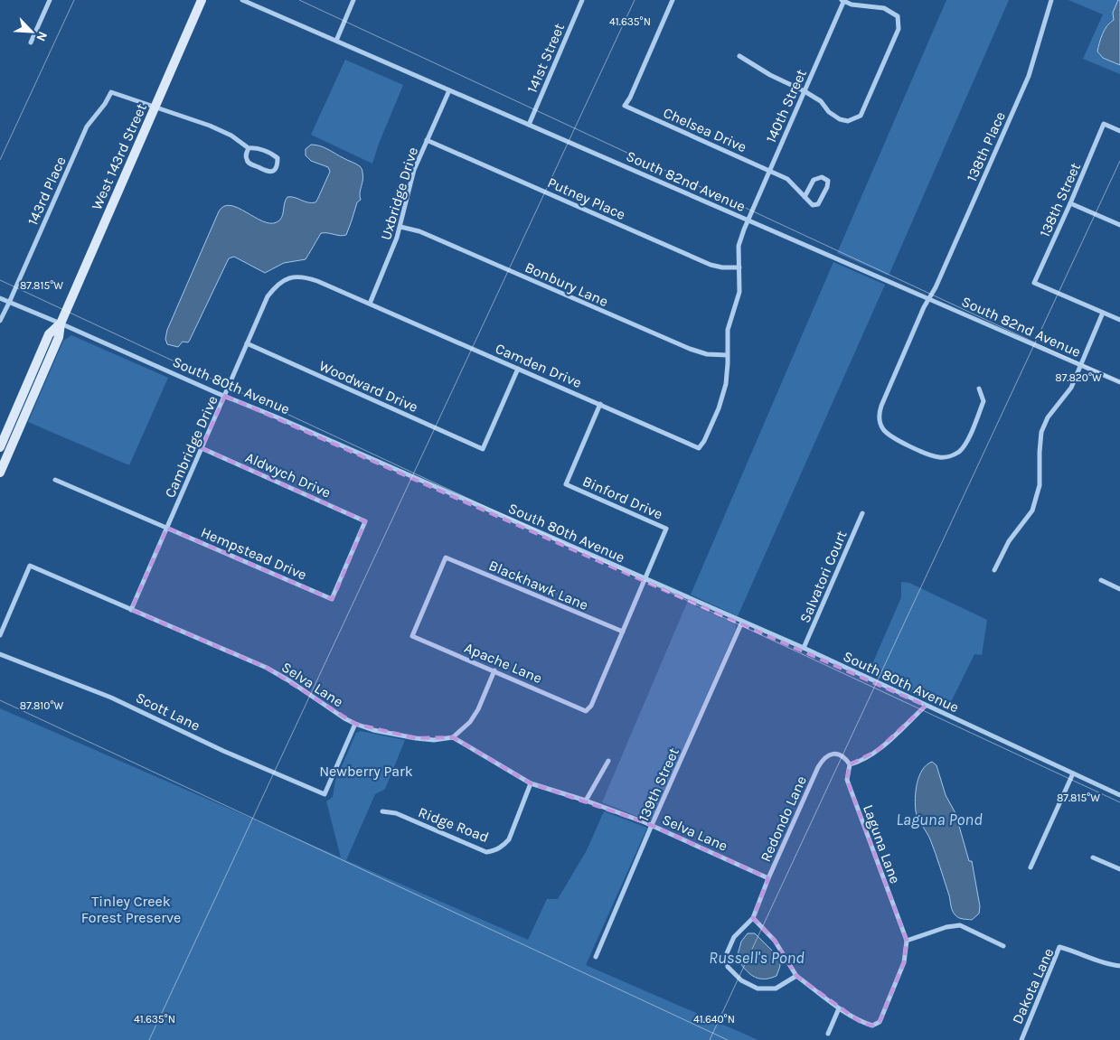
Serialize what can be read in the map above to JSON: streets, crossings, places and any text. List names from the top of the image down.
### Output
{
  "streets": {
    "main road": ["West 143rd Street"],
    "street": [
      "141st Street",
      "140th Street",
      "Chelsea Drive",
      "138th Place",
      "South 82nd Avenue",
      "143rd Place",
      "Uxbridge Drive",
      "Putney Place",
      "138th Street",
      "Bonbury Lane",
      "Camden Drive",
      "South 80th Avenue",
      "Woodward Drive",
      "Cambridge Drive",
      "Aldwych Drive",
      "Binford Drive",
      "Hempstead Drive",
      "Salvatori Court",
      "Blackhawk Lane",
      "Apache Lane",
      "Selva Lane",
      "Scott Lane",
      "139th Street",
      "Redondo Lane",
      "Ridge Road",
      "Laguna Lane",
      "Dakota Lane"
    ]
  },
  "crossings": [
    ["141st Street", "South 82nd Avenue"],
    ["140th Street", "Chelsea Drive"],
    ["140th Street", "South 82nd Avenue"],
    ["138th Place", "South 82nd Avenue"],
    ["West 143rd Street", "143rd Place"],
    ["West 143rd Street", "South 80th Avenue"],
    ["South 82nd Avenue", "Uxbridge Drive"],
    ["143rd Place", "South 80th Avenue"],
    ["Uxbridge Drive", "Putney Place"],
    ["Uxbridge Drive", "Bonbury Lane"],
    ["Uxbridge Drive", "Camden Drive"],
    ["Uxbridge Drive", "Cambridge Drive"],
    ["Bonbury Lane", "Camden Drive"],
    ["Camden Drive", "Woodward Drive"],
    ["Camden Drive", "Cambridge Drive"],
    ["Camden Drive", "Binford Drive"],
    ["South 80th Avenue", "Cambridge Drive"],
    ["South 80th Avenue", "Binford Drive"],
    ["South 80th Avenue", "Salvatori Court"],
    ["South 80th Avenue", "139th Street"],
    ["Woodward Drive", "Cambridge Drive"],
    ["Cambridge Drive", "Aldwych Drive"],
    ["Cambridge Drive", "Hempstead Drive"],
    ["Cambridge Drive", "Selva Lane"],
    ["Aldwych Drive", "Hempstead Drive"],
    ["Binford Drive", "Blackhawk Lane"],
    ["Binford Drive", "Apache Lane"],
    ["Blackhawk Lane", "Apache Lane"],
    ["Selva Lane", "Scott Lane"],
    ["Selva Lane", "139th Street"],
    ["Selva Lane", "Redondo Lane"],
    ["Selva Lane", "Ridge Road"],
    ["Redondo Lane", "Laguna Lane"]
  ],
  "water": ["Laguna Pond", "Russell's Pond"],
  "parks": ["Newberry Park", "Tinley Creek Forest Preserve"],
  "north": "bottom right",
  "coordinates": [
    "41.635°N",
    "87.815°W",
    "87.820°W",
    "87.810°W",
    "41.640°N"
  ]
}
